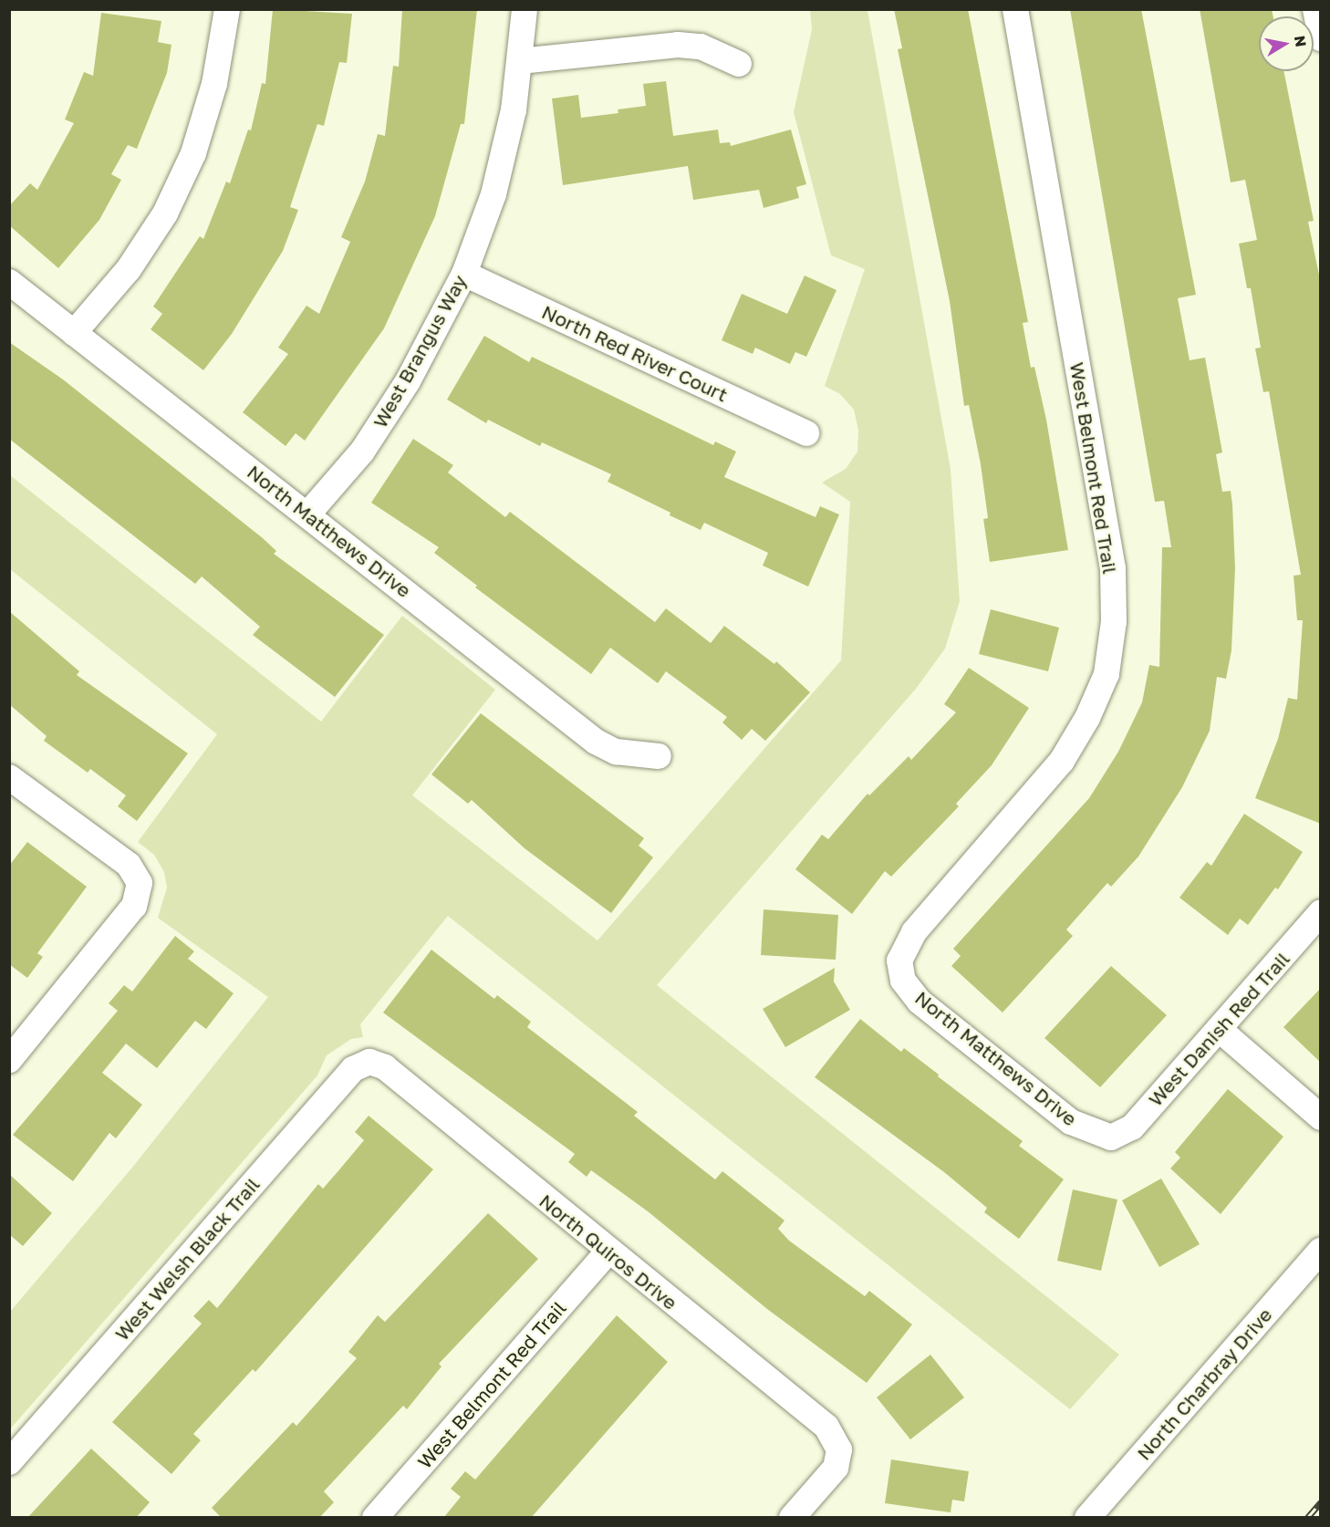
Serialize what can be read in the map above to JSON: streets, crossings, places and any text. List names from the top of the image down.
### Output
{
  "streets": {
    "street": [
      "West Brangus Way",
      "North Red River Court",
      "West Belmont Red Trail",
      "North Matthews Drive",
      "West Danish Red Trail",
      "North Quiros Drive",
      "West Welsh Black Trail",
      "North Charbray Drive"
    ]
  },
  "crossings": [
    ["West Brangus Way", "North Red River Court"],
    ["West Brangus Way", "North Matthews Drive"],
    ["West Belmont Red Trail", "North Matthews Drive"],
    ["West Belmont Red Trail", "North Quiros Drive"],
    ["North Matthews Drive", "West Danish Red Trail"],
    ["North Quiros Drive", "West Welsh Black Trail"]
  ],
  "north": "right"
}
